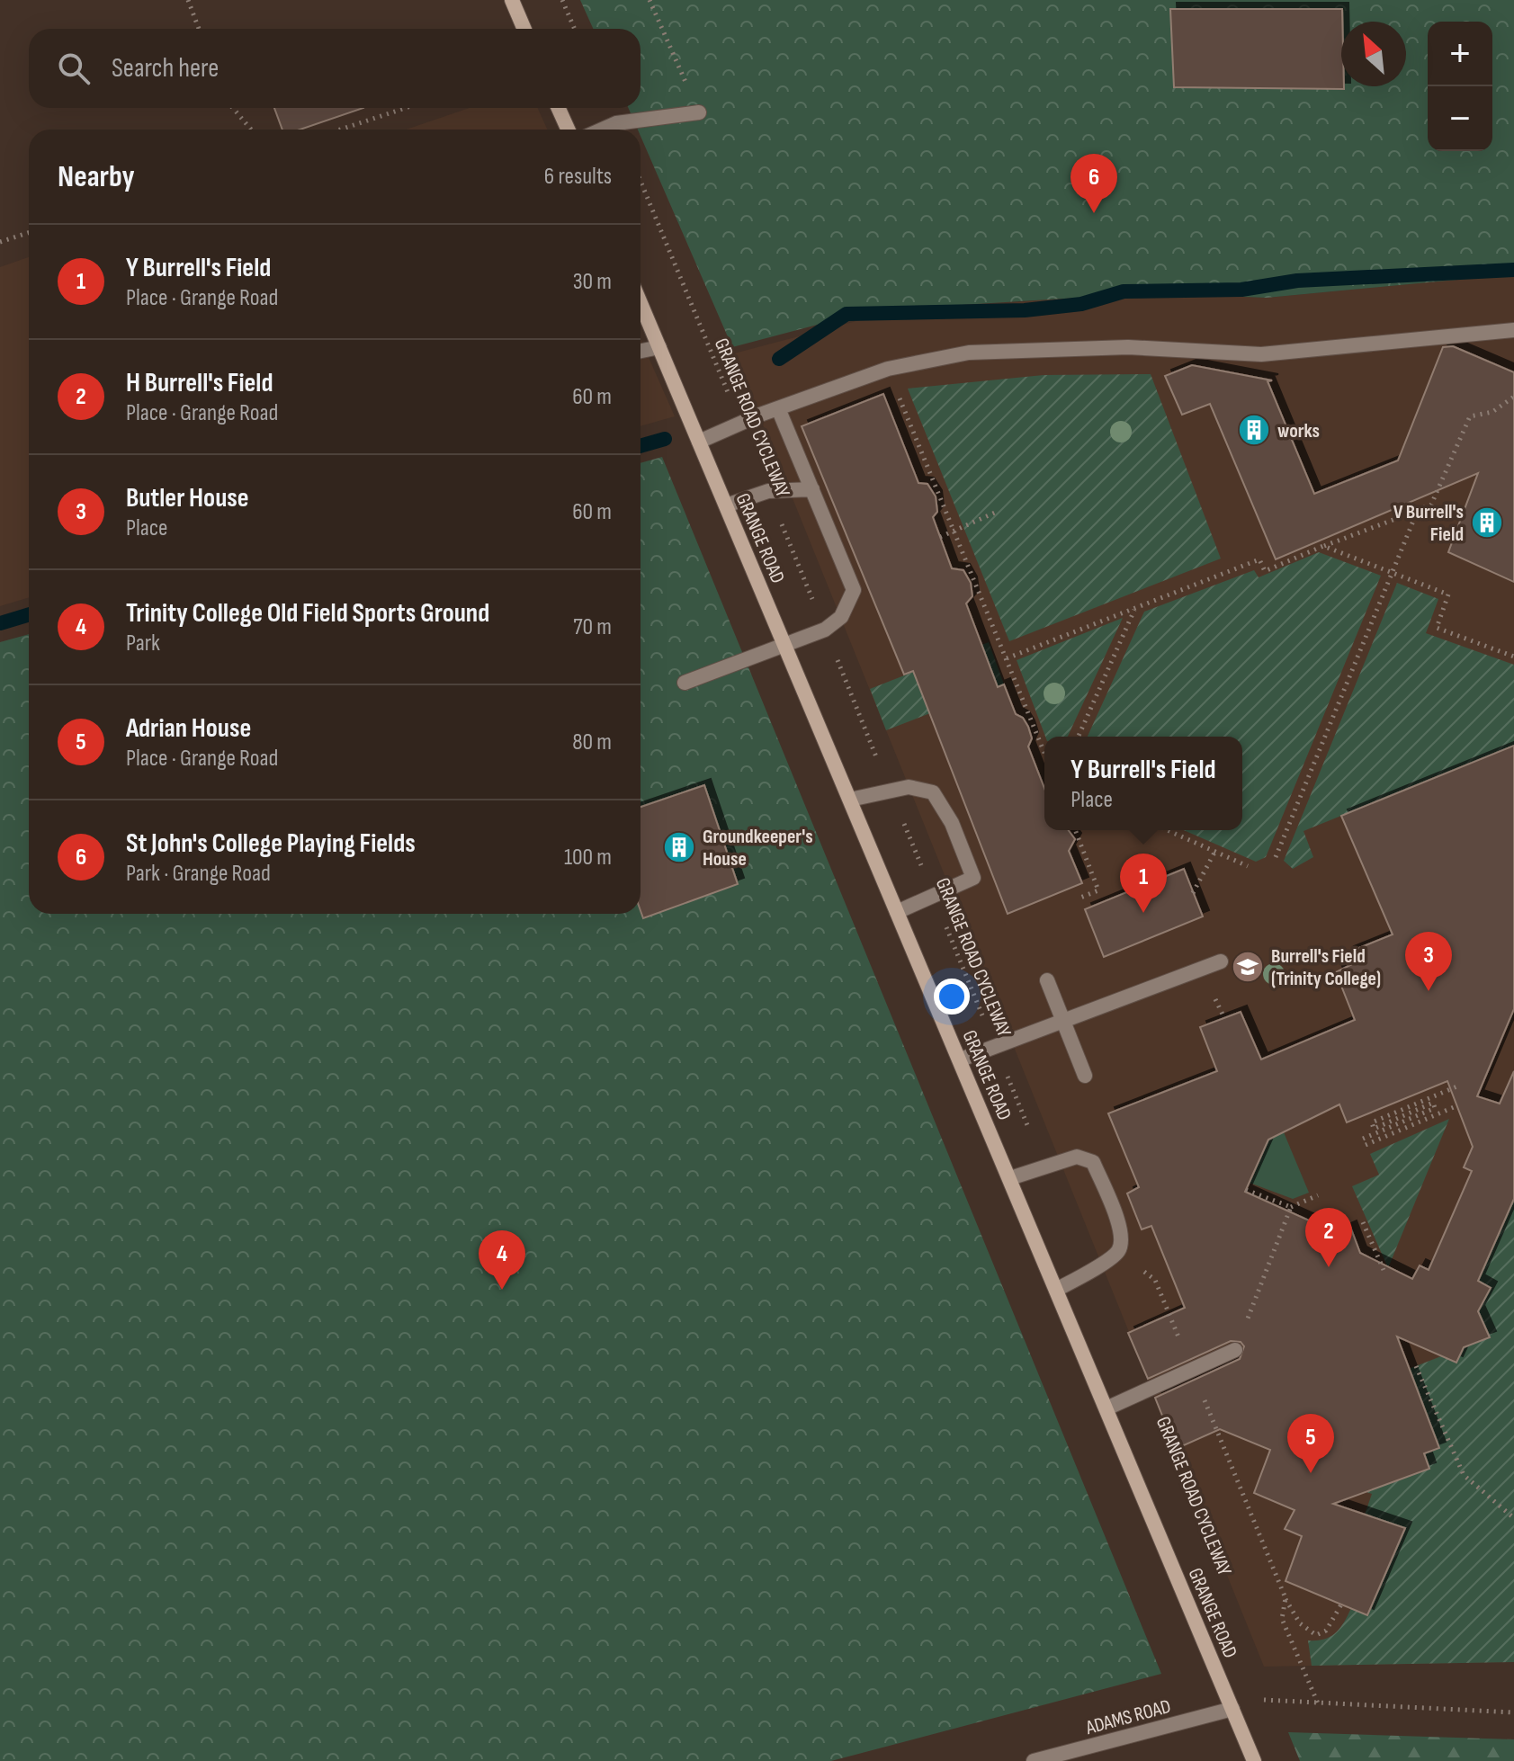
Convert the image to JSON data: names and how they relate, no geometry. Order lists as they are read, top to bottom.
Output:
{
  "streets": {
    "street": ["GRANGE ROAD", "ADAMS ROAD"],
    "path": ["GRANGE ROAD CYCLEWAY"]
  },
  "crossings": [
    ["GRANGE ROAD", "ADAMS ROAD"]
  ],
  "places": {
    "building": ["works", "V Burrell's Field", "Groundkeeper's House"],
    "school or university": ["Burrell's Field (Trinity College)"]
  },
  "north": "top left",
  "page": {
    "map_buttons": ["+", "−"],
    "search": "Search here",
    "heading": ["Nearby", "6 results"],
    "pins": [
      "6",
      "1",
      "3",
      "2",
      "4",
      "5"
    ],
    "list": [
      {
        "mark": "1",
        "name": "Y Burrell's Field",
        "note": "Place · Grange Road",
        "value": "30 m"
      },
      {
        "mark": "2",
        "name": "H Burrell's Field",
        "note": "Place · Grange Road",
        "value": "60 m"
      },
      {
        "mark": "3",
        "name": "Butler House",
        "note": "Place",
        "value": "60 m"
      },
      {
        "mark": "4",
        "name": "Trinity College Old Field Sports Ground",
        "note": "Park",
        "value": "70 m"
      },
      {
        "mark": "5",
        "name": "Adrian House",
        "note": "Place · Grange Road",
        "value": "80 m"
      },
      {
        "mark": "6",
        "name": "St John's College Playing Fields",
        "note": "Park · Grange Road",
        "value": "100 m"
      }
    ],
    "popup": ["Y Burrell's Field", "Place"]
  }
}
